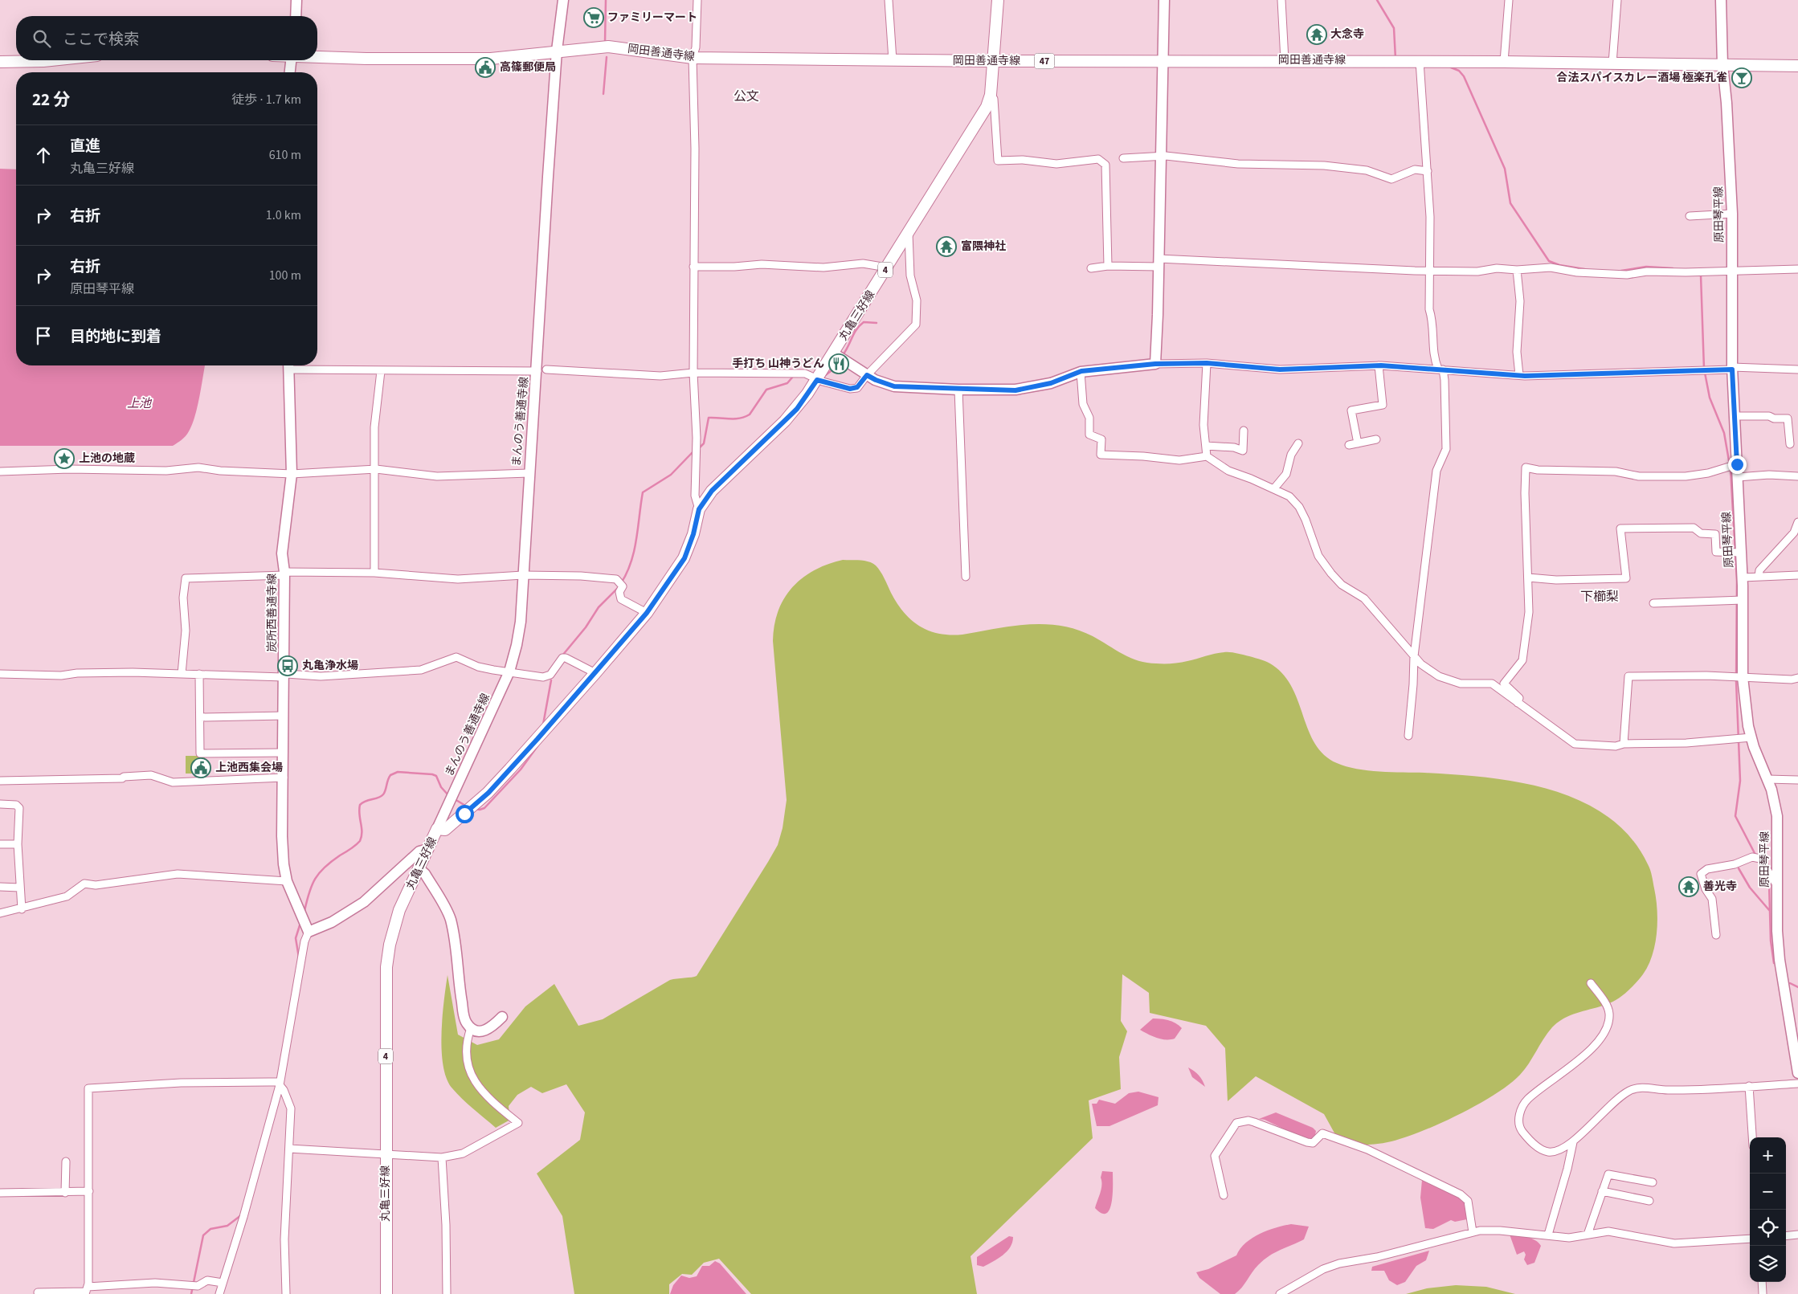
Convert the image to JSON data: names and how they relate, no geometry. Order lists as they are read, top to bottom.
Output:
{
  "streets": {
    "main road": [
      "岡田善通寺線",
      "47",
      "原田琴平線",
      "4",
      "丸亀三好線",
      "まんのう善通寺線",
      "炭所西善通寺線"
    ]
  },
  "crossings": [
    ["岡田善通寺線", "原田琴平線"],
    ["岡田善通寺線", "丸亀三好線"],
    ["岡田善通寺線", "まんのう善通寺線"],
    ["丸亀三好線", "まんのう善通寺線"]
  ],
  "districts": ["公文", "下櫛梨"],
  "water": ["上池"],
  "places": {
    "supermarket": ["ファミリーマート"],
    "temple": ["大念寺", "富隈神社", "善光寺"],
    "public building": ["高篠郵便局", "上池西集会場"],
    "bar": ["合法スパイスカレー酒場 極楽孔雀"],
    "restaurant": ["手打ち 山神うどん"],
    "place": ["上池の地蔵"],
    "bus stop": ["丸亀浄水場"]
  },
  "page": {
    "search": "ここで検索",
    "heading": ["22 分", "徒歩 · 1.7 km"],
    "list": [
      ["直進", "丸亀三好線", "610 m"],
      ["右折", "1.0 km"],
      ["右折", "原田琴平線", "100 m"],
      "目的地に到着"
    ],
    "map_buttons": ["+", "−"]
  }
}
